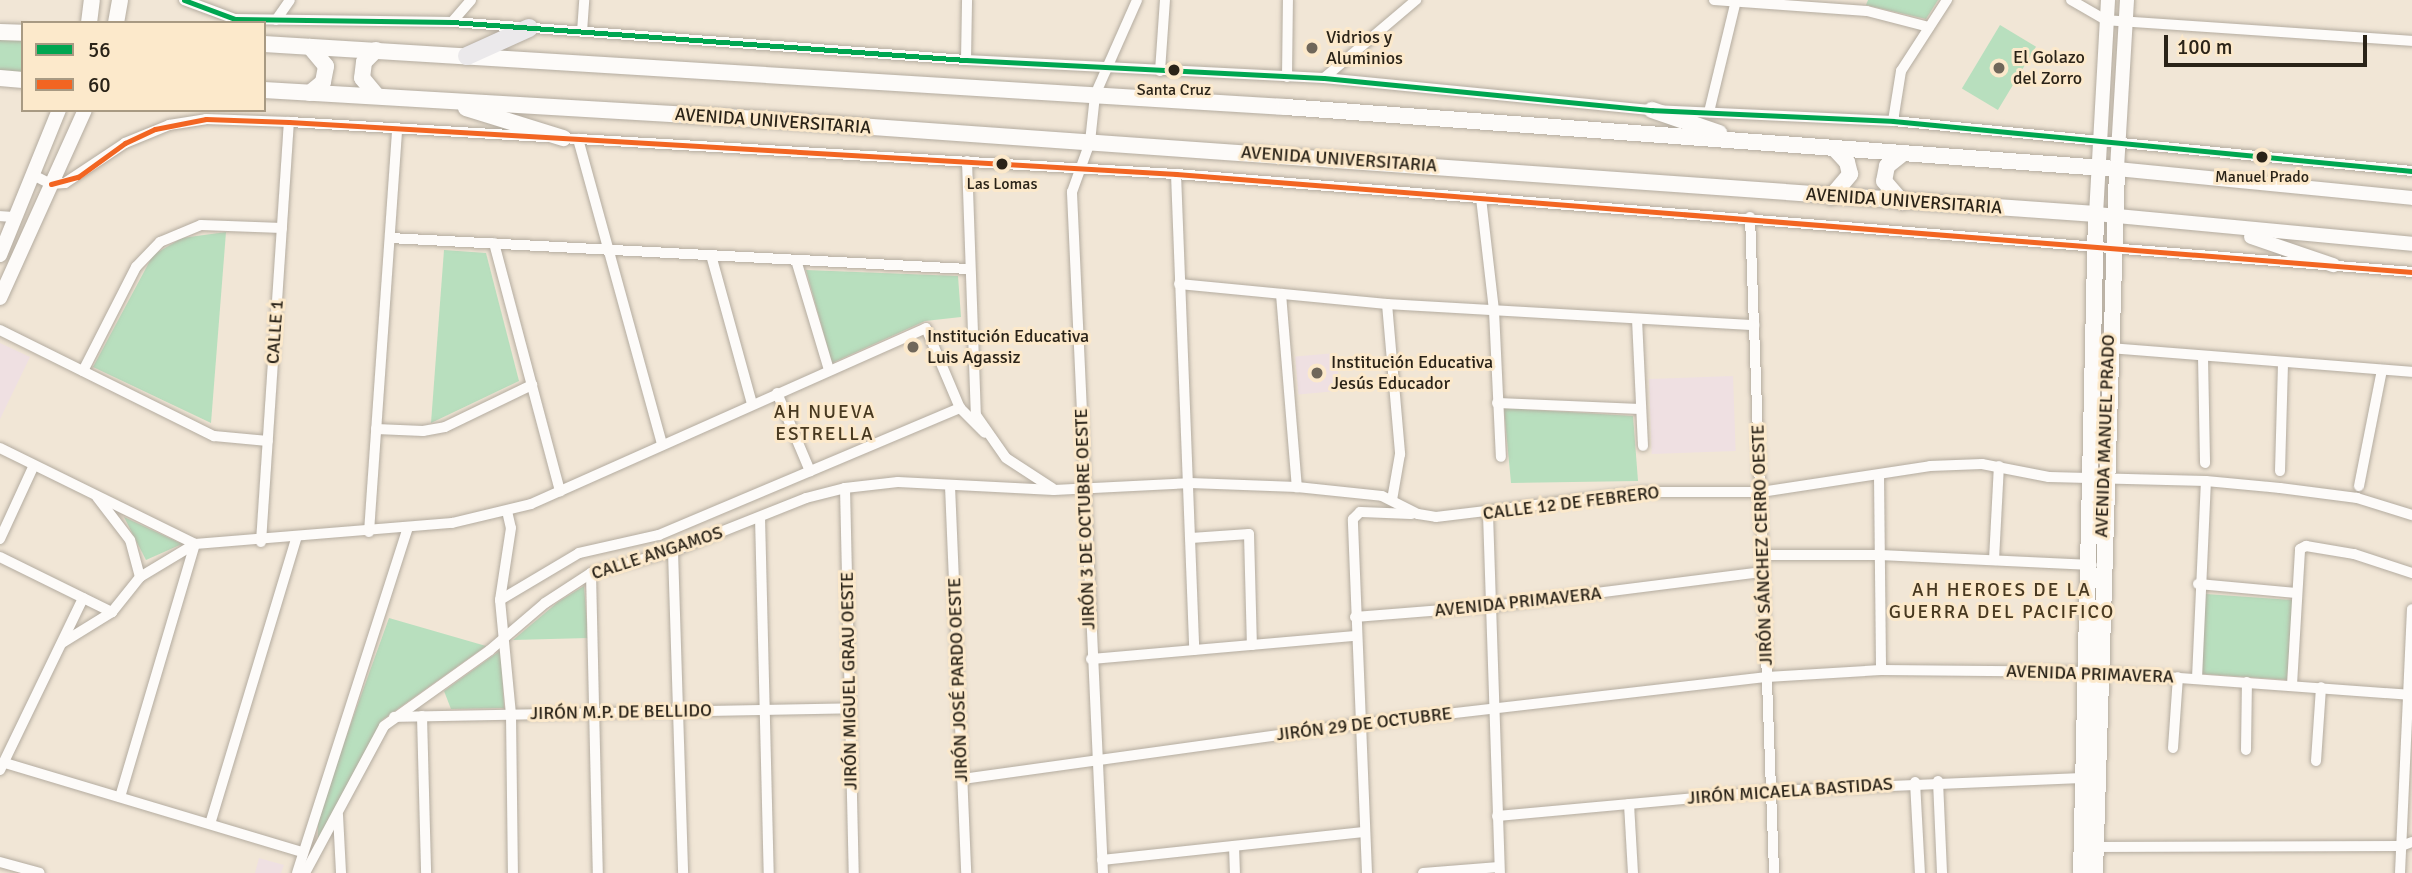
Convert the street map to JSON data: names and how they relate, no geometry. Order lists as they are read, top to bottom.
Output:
{
  "streets": {
    "main road": ["AVENIDA UNIVERSITARIA", "AVENIDA MANUEL PRADO"],
    "street": [
      "CALLE 1",
      "CALLE 12 DE FEBRERO",
      "JIRÓN 3 DE OCTUBRE OESTE",
      "JIRÓN SÁNCHEZ CERRO OESTE",
      "CALLE ANGAMOS",
      "AVENIDA PRIMAVERA",
      "JIRÓN JOSÉ PARDO OESTE",
      "JIRÓN MIGUEL GRAU OESTE",
      "JIRÓN M.P. DE BELLIDO",
      "JIRÓN 29 DE OCTUBRE",
      "JIRÓN MICAELA BASTIDAS"
    ]
  },
  "crossings": [
    ["AVENIDA UNIVERSITARIA", "CALLE 1"],
    ["AVENIDA UNIVERSITARIA", "AVENIDA MANUEL PRADO"],
    ["AVENIDA UNIVERSITARIA", "JIRÓN 3 DE OCTUBRE OESTE"],
    ["AVENIDA UNIVERSITARIA", "JIRÓN SÁNCHEZ CERRO OESTE"],
    ["AVENIDA MANUEL PRADO", "CALLE 12 DE FEBRERO"],
    ["AVENIDA MANUEL PRADO", "AVENIDA PRIMAVERA"],
    ["AVENIDA MANUEL PRADO", "JIRÓN MICAELA BASTIDAS"],
    ["CALLE 12 DE FEBRERO", "JIRÓN 3 DE OCTUBRE OESTE"],
    ["CALLE 12 DE FEBRERO", "JIRÓN SÁNCHEZ CERRO OESTE"],
    ["CALLE 12 DE FEBRERO", "CALLE ANGAMOS"],
    ["JIRÓN 3 DE OCTUBRE OESTE", "JIRÓN 29 DE OCTUBRE"],
    ["JIRÓN SÁNCHEZ CERRO OESTE", "AVENIDA PRIMAVERA"],
    ["JIRÓN SÁNCHEZ CERRO OESTE", "JIRÓN 29 DE OCTUBRE"],
    ["JIRÓN SÁNCHEZ CERRO OESTE", "JIRÓN MICAELA BASTIDAS"],
    ["CALLE ANGAMOS", "JIRÓN JOSÉ PARDO OESTE"],
    ["CALLE ANGAMOS", "JIRÓN MIGUEL GRAU OESTE"],
    ["CALLE ANGAMOS", "JIRÓN M.P. DE BELLIDO"],
    ["AVENIDA PRIMAVERA", "JIRÓN 29 DE OCTUBRE"],
    ["JIRÓN JOSÉ PARDO OESTE", "JIRÓN 29 DE OCTUBRE"],
    ["JIRÓN MIGUEL GRAU OESTE", "JIRÓN M.P. DE BELLIDO"]
  ],
  "districts": ["AH NUEVA ESTRELLA", "AH HEROES DE LA GUERRA DEL PACIFICO"],
  "places": [
    "Vidrios y Aluminios",
    "El Golazo del Zorro",
    "Santa Cruz",
    "Manuel Prado",
    "Las Lomas",
    "Institución Educativa Luis Agassiz",
    "Institución Educativa Jesús Educador"
  ],
  "lines": ["transit line 56", "transit line 60"],
  "legend": ["56", "60"],
  "scale_bar": "100 m"
}
